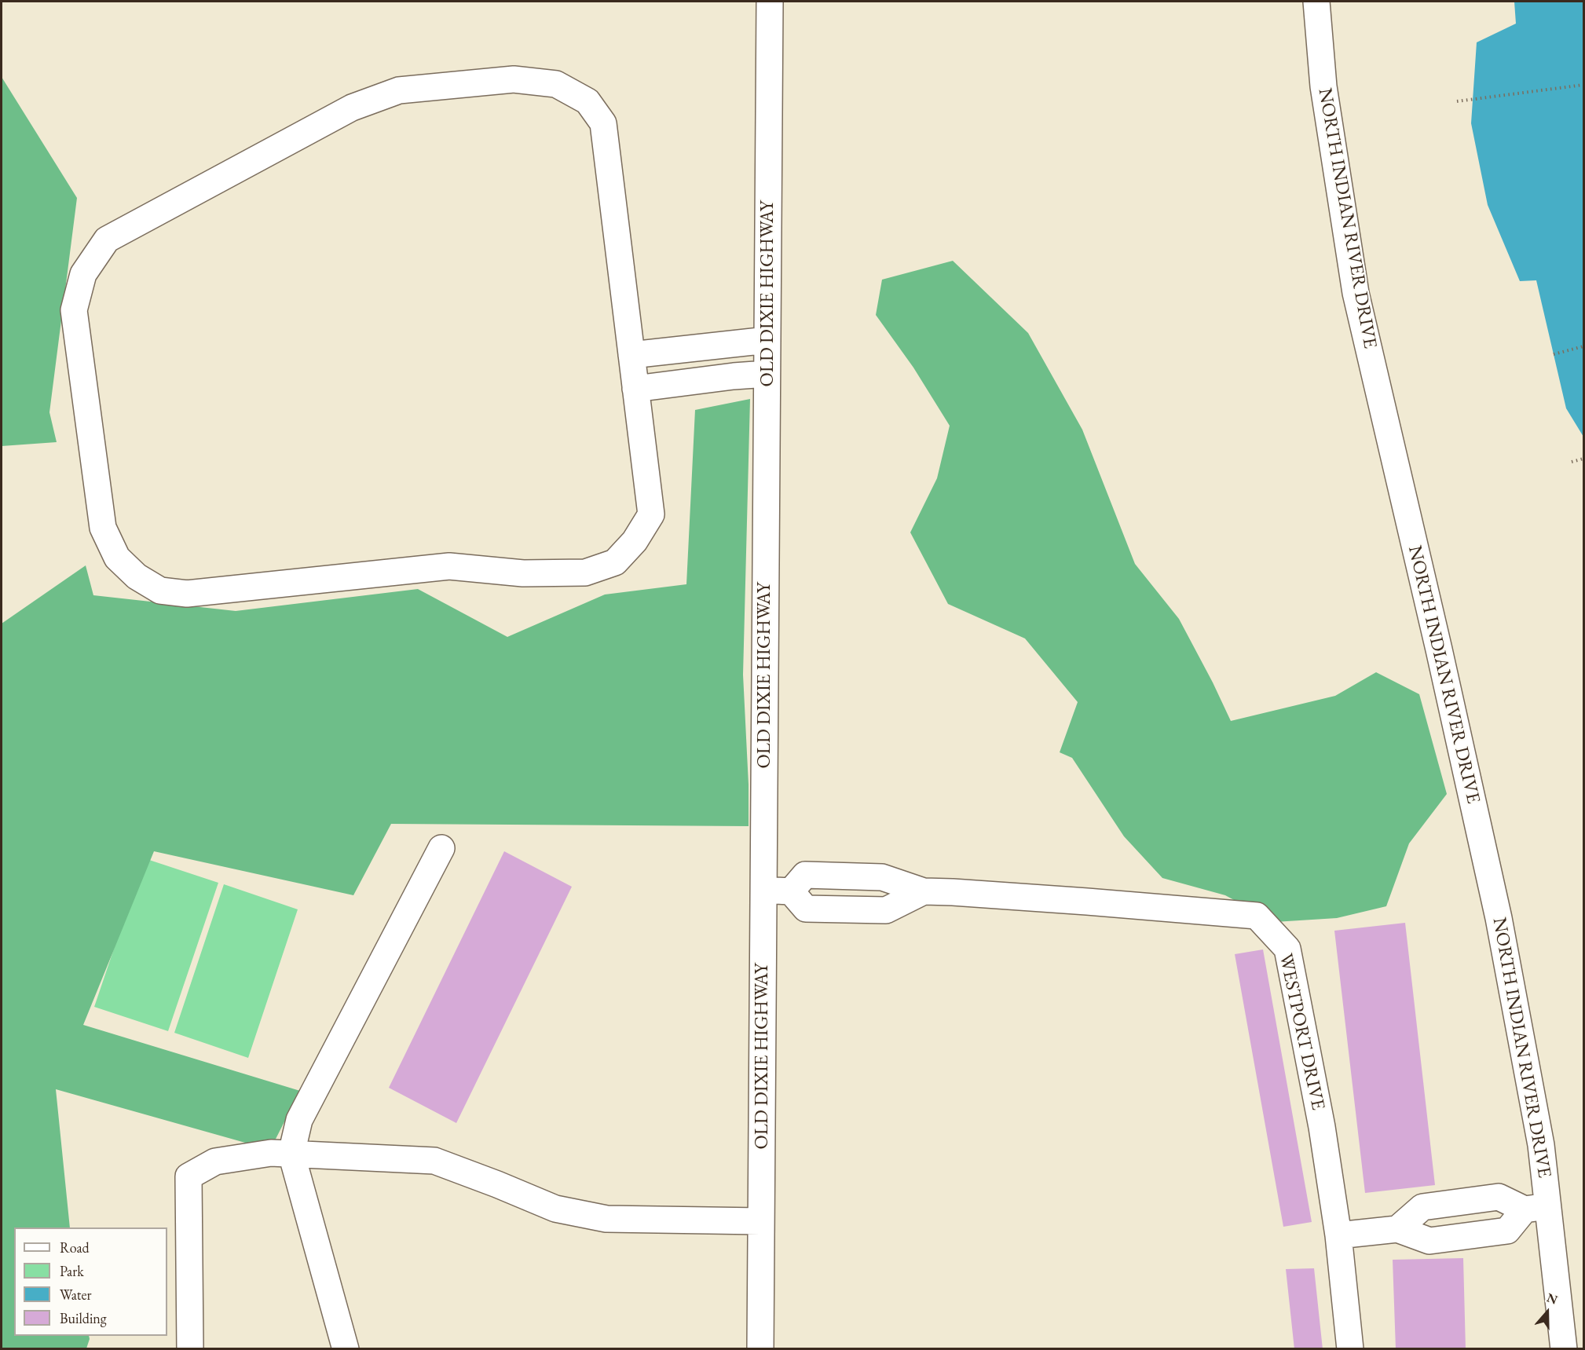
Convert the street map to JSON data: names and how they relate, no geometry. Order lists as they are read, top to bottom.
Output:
{
  "streets": {
    "street": ["NORTH INDIAN RIVER DRIVE", "OLD DIXIE HIGHWAY", "WESTPORT DRIVE"]
  },
  "legend": [
    "Road",
    "Park",
    "Water",
    "Building"
  ],
  "north": "top"
}
